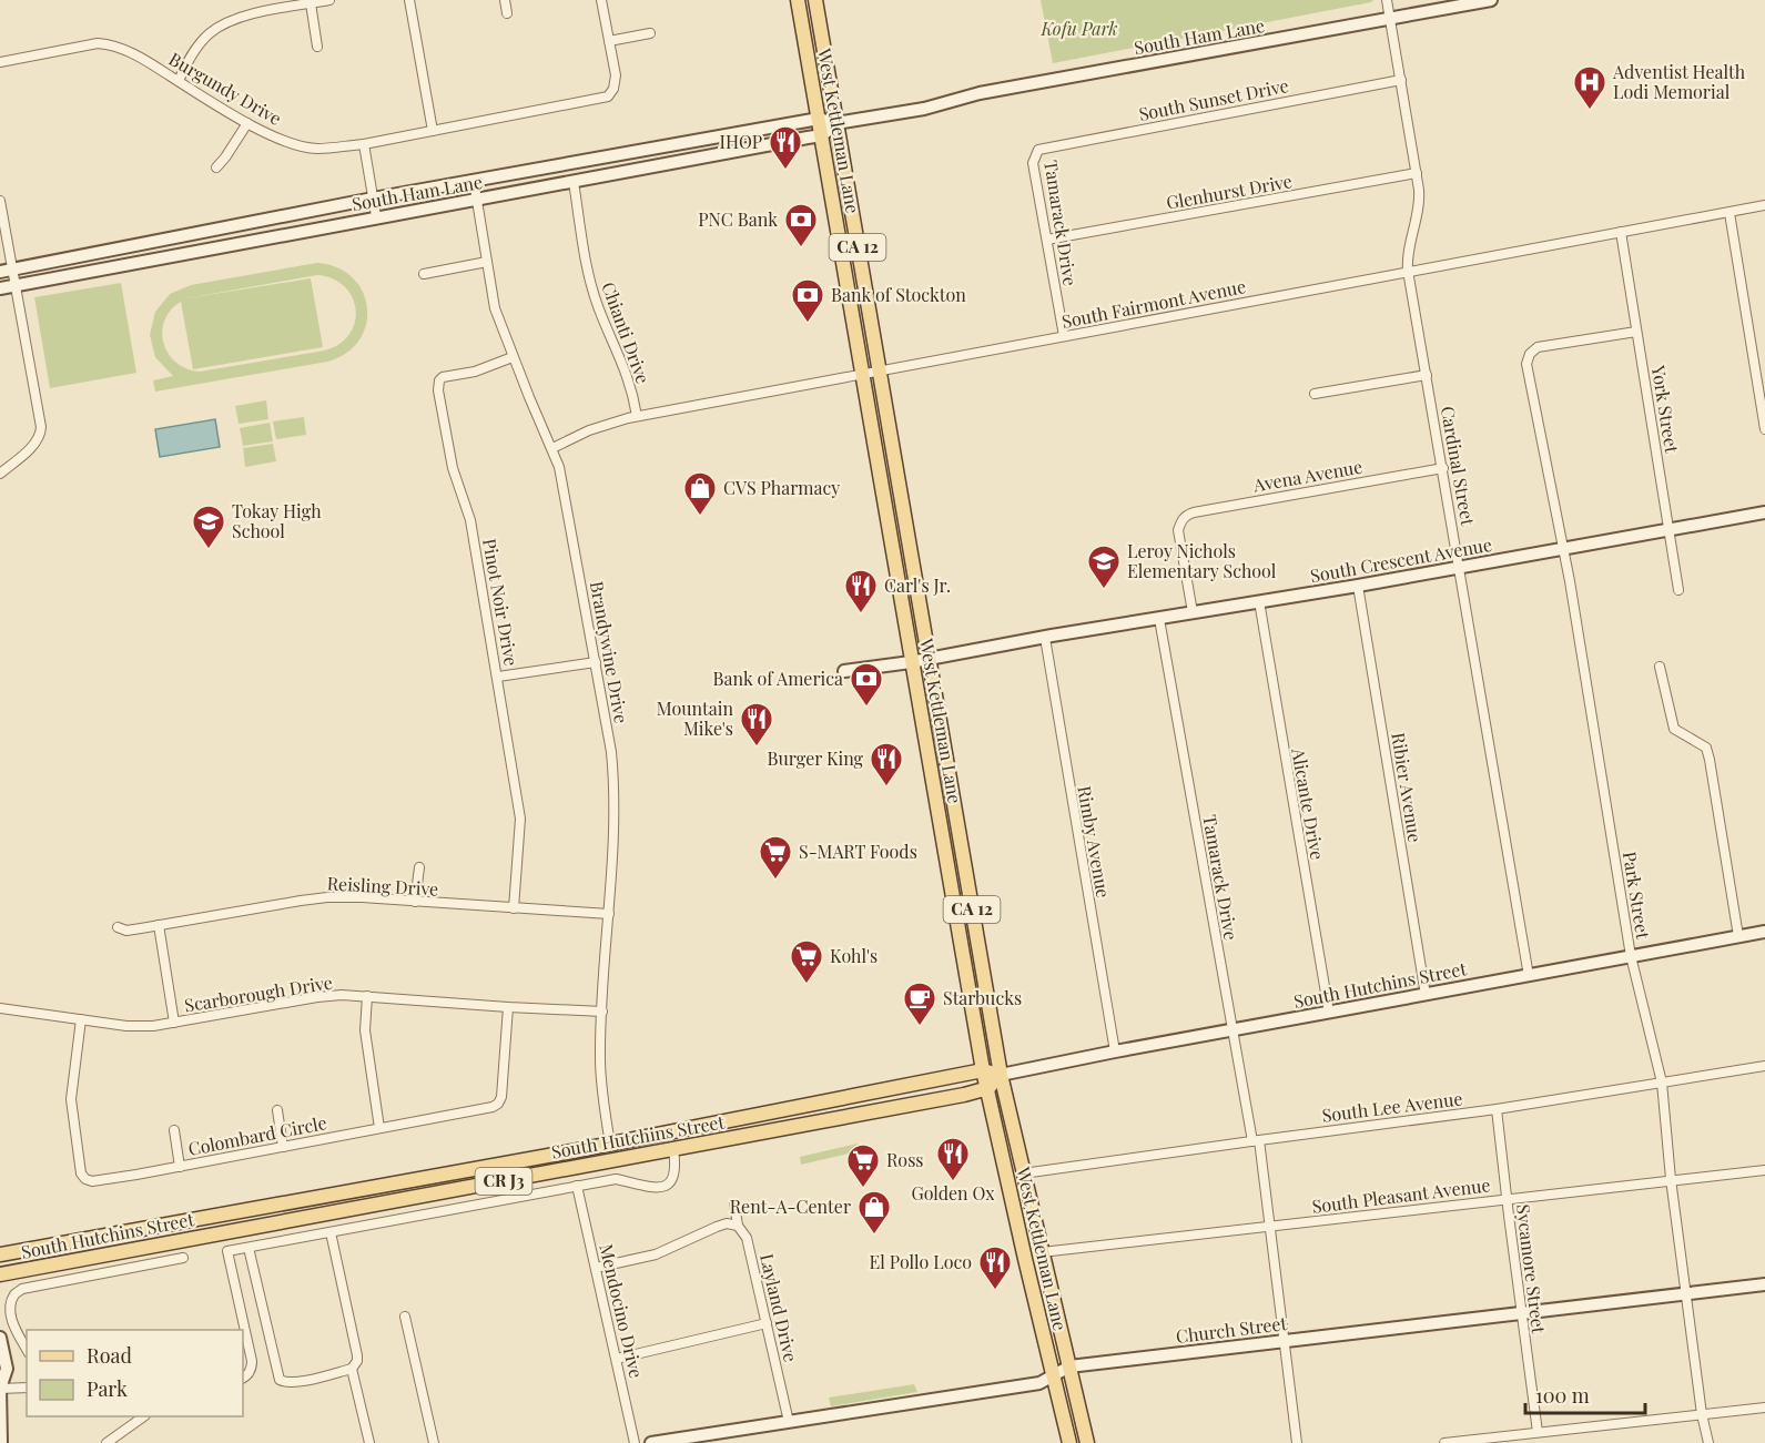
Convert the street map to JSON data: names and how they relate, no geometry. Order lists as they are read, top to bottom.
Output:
{
  "streets": {
    "main road": [
      "South Ham Lane",
      "West Kettleman Lane",
      "CA 12",
      "South Crescent Avenue",
      "South Hutchins Street",
      "CR J3",
      "Church Street"
    ],
    "street": [
      "Burgundy Drive",
      "South Sunset Drive",
      "Glenhurst Drive",
      "Tamarack Drive",
      "South Fairmont Avenue",
      "Chianti Drive",
      "York Street",
      "Cardinal Street",
      "Avena Avenue",
      "Pinot Noir Drive",
      "Brandywine Drive",
      "Ribier Avenue",
      "Alicante Drive",
      "Rimby Avenue",
      "Reisling Drive",
      "Park Street",
      "Scarborough Drive",
      "South Lee Avenue",
      "Colombard Circle",
      "South Pleasant Avenue",
      "Sycamore Street",
      "Layland Drive",
      "Mendocino Drive"
    ]
  },
  "crossings": [
    ["South Ham Lane", "West Kettleman Lane"],
    ["South Ham Lane", "Chianti Drive"],
    ["South Ham Lane", "Cardinal Street"],
    ["South Ham Lane", "Brandywine Drive"],
    ["South Sunset Drive", "Tamarack Drive"],
    ["South Sunset Drive", "Cardinal Street"],
    ["West Kettleman Lane", "South Fairmont Avenue"],
    ["West Kettleman Lane", "South Crescent Avenue"],
    ["West Kettleman Lane", "South Hutchins Street"],
    ["West Kettleman Lane", "South Lee Avenue"],
    ["West Kettleman Lane", "South Pleasant Avenue"],
    ["West Kettleman Lane", "Church Street"],
    ["Glenhurst Drive", "Tamarack Drive"],
    ["Glenhurst Drive", "Cardinal Street"],
    ["Tamarack Drive", "South Fairmont Avenue"],
    ["Tamarack Drive", "South Crescent Avenue"],
    ["Tamarack Drive", "South Hutchins Street"],
    ["Tamarack Drive", "South Lee Avenue"],
    ["Tamarack Drive", "South Pleasant Avenue"],
    ["Tamarack Drive", "Church Street"],
    ["South Fairmont Avenue", "Chianti Drive"],
    ["South Fairmont Avenue", "York Street"],
    ["South Fairmont Avenue", "Cardinal Street"],
    ["South Fairmont Avenue", "Brandywine Drive"],
    ["York Street", "South Crescent Avenue"],
    ["York Street", "Park Street"],
    ["Cardinal Street", "Avena Avenue"],
    ["Cardinal Street", "South Crescent Avenue"],
    ["Cardinal Street", "South Hutchins Street"],
    ["Avena Avenue", "South Crescent Avenue"],
    ["South Crescent Avenue", "Ribier Avenue"],
    ["South Crescent Avenue", "Alicante Drive"],
    ["South Crescent Avenue", "Rimby Avenue"],
    ["South Crescent Avenue", "Park Street"],
    ["Pinot Noir Drive", "Brandywine Drive"],
    ["Pinot Noir Drive", "Reisling Drive"],
    ["Brandywine Drive", "Reisling Drive"],
    ["Brandywine Drive", "South Hutchins Street"],
    ["Brandywine Drive", "Scarborough Drive"],
    ["Ribier Avenue", "South Hutchins Street"],
    ["Alicante Drive", "South Hutchins Street"],
    ["Rimby Avenue", "South Hutchins Street"],
    ["Park Street", "South Hutchins Street"],
    ["Park Street", "South Lee Avenue"],
    ["Park Street", "South Pleasant Avenue"],
    ["Park Street", "Church Street"],
    ["Scarborough Drive", "Colombard Circle"],
    ["South Lee Avenue", "Sycamore Street"],
    ["South Pleasant Avenue", "Sycamore Street"],
    ["Sycamore Street", "Church Street"],
    ["Layland Drive", "Church Street"]
  ],
  "parks": ["Kofu Park"],
  "places": {
    "hospital": ["Adventist Health Lodi Memorial"],
    "restaurant": [
      "IHOP",
      "Carl's Jr.",
      "Mountain Mike's",
      "Burger King",
      "Golden Ox",
      "El Pollo Loco"
    ],
    "bank": ["PNC Bank", "Bank of Stockton", "Bank of America"],
    "shop": ["CVS Pharmacy", "Rent-A-Center"],
    "school or university": ["Tokay High School", "Leroy Nichols Elementary School"],
    "supermarket": ["S-MART Foods", "Kohl's", "Ross"],
    "cafe": ["Starbucks"]
  },
  "legend": ["Road", "Park"],
  "scale_bar": "100 m"
}
